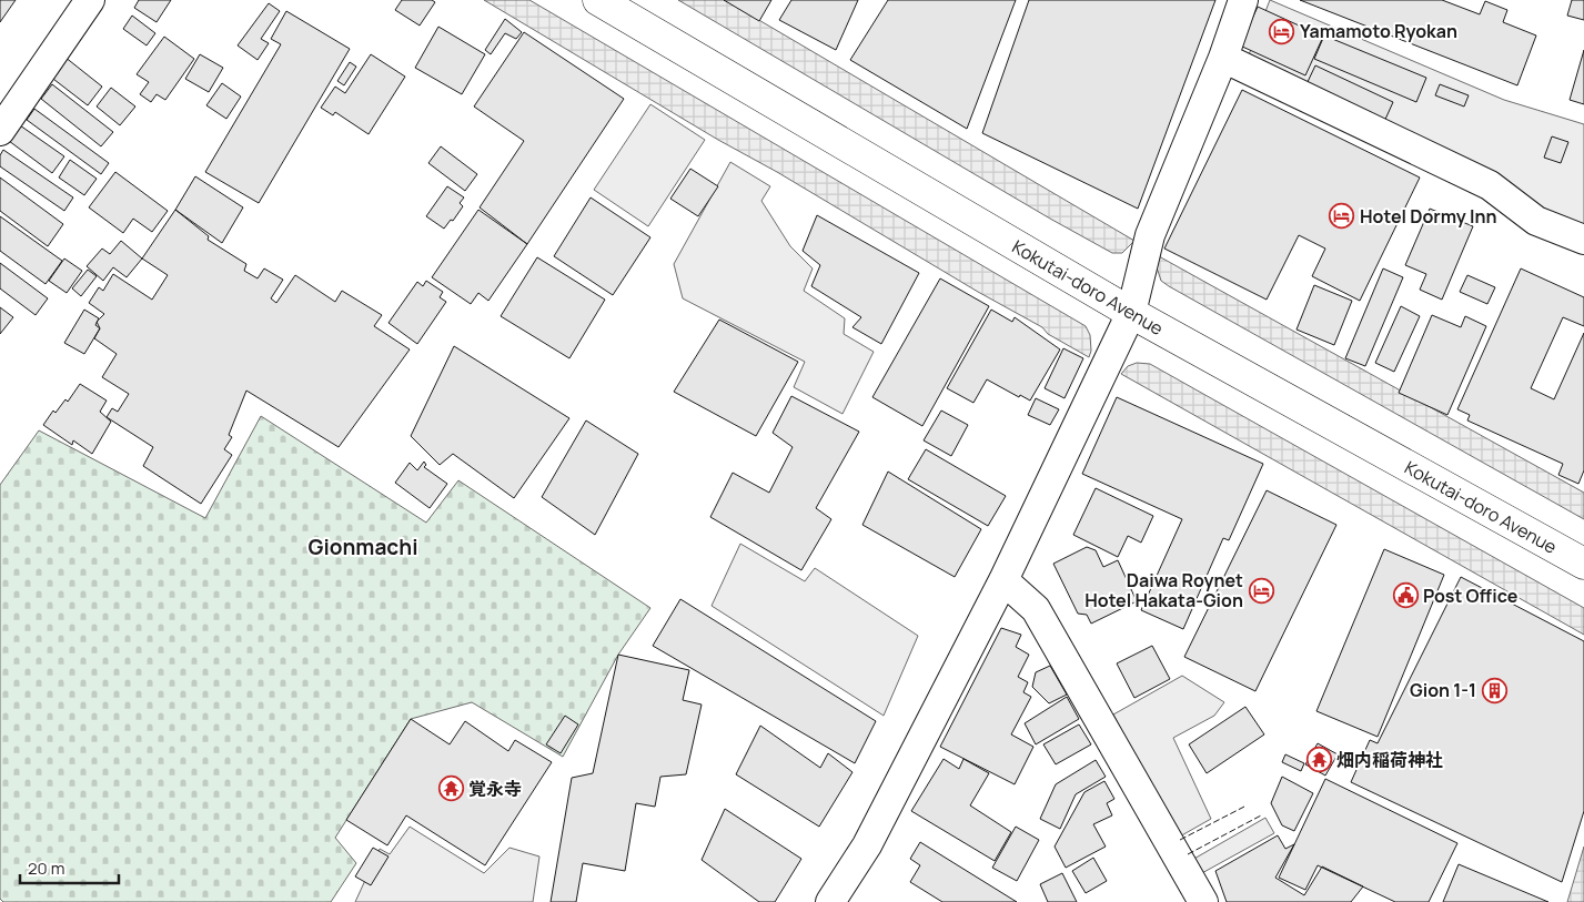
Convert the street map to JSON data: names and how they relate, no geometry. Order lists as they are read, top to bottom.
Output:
{
  "streets": {
    "highway": ["Kokutai-doro Avenue"]
  },
  "districts": ["Gionmachi"],
  "places": {
    "hotel": ["Yamamoto Ryokan", "Hotel Dormy Inn", "Daiwa Roynet Hotel Hakata-Gion"],
    "public building": ["Post Office"],
    "building": ["Gion 1-1"],
    "temple": ["畑内稲荷神社", "覚永寺"]
  },
  "scale_bar": "20 m"
}
